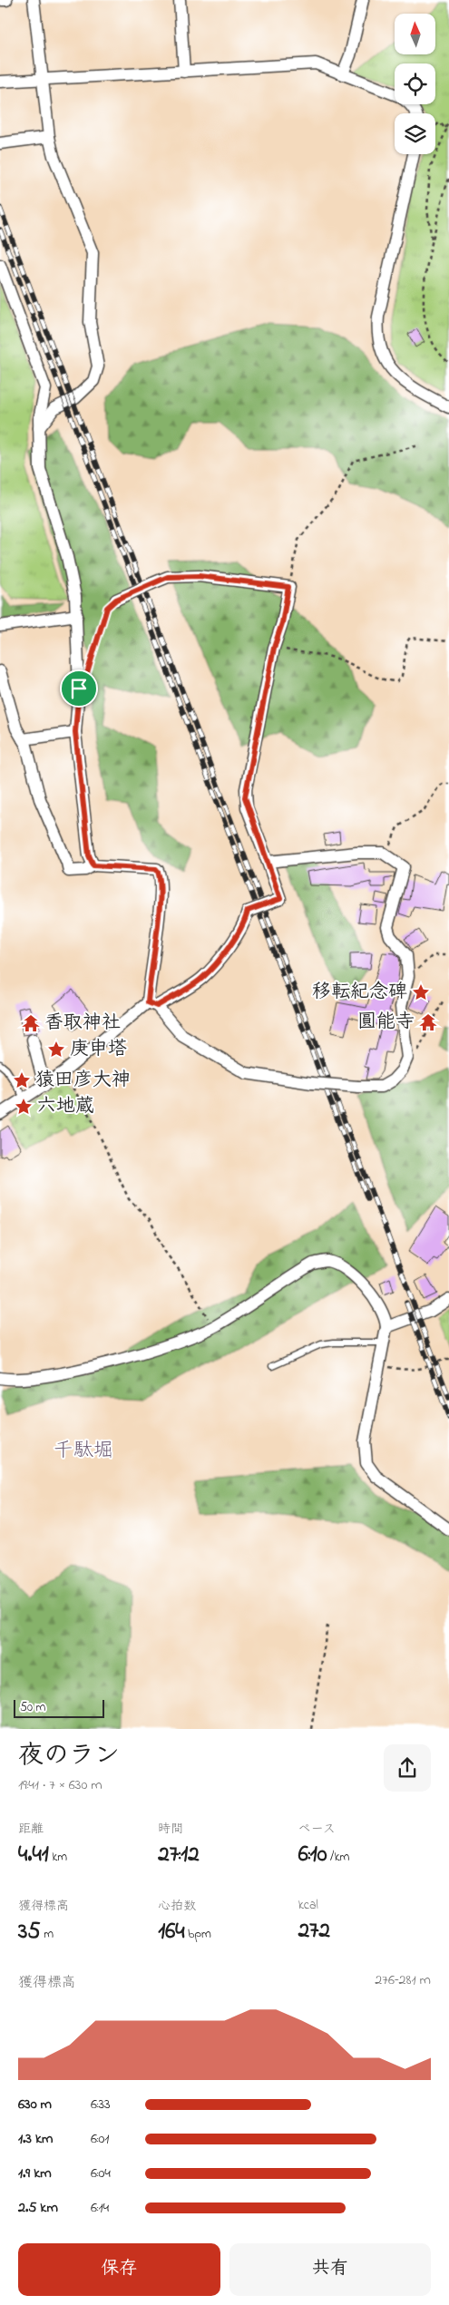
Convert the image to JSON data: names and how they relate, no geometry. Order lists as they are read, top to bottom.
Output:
{
  "districts": ["千駄堀"],
  "places": {
    "place": [
      "移転紀念碑",
      "庚申塔",
      "猿田彦大神",
      "六地蔵"
    ],
    "temple": ["圓能寺", "香取神社"]
  },
  "scale_bar": "50 m",
  "north": "top",
  "page": {
    "scale": "50 m",
    "heading": ["夜のラン", "19:41 · 7 × 630 m"],
    "stats": [
      ["距離", "4.41 km"],
      ["時間", "27:12"],
      ["ペース", "6:10 /km"],
      ["獲得標高", "35 m"],
      ["心拍数", "164 bpm"],
      ["kcal", "272"]
    ],
    "chart": ["獲得標高", "276–281 m"],
    "list": [
      {
        "name": "630 m",
        "note": "6:33"
      },
      {
        "name": "1.3 km",
        "note": "6:01"
      },
      {
        "name": "1.9 km",
        "note": "6:04"
      },
      {
        "name": "2.5 km",
        "note": "6:14"
      }
    ],
    "buttons": ["保存", "共有"]
  }
}
